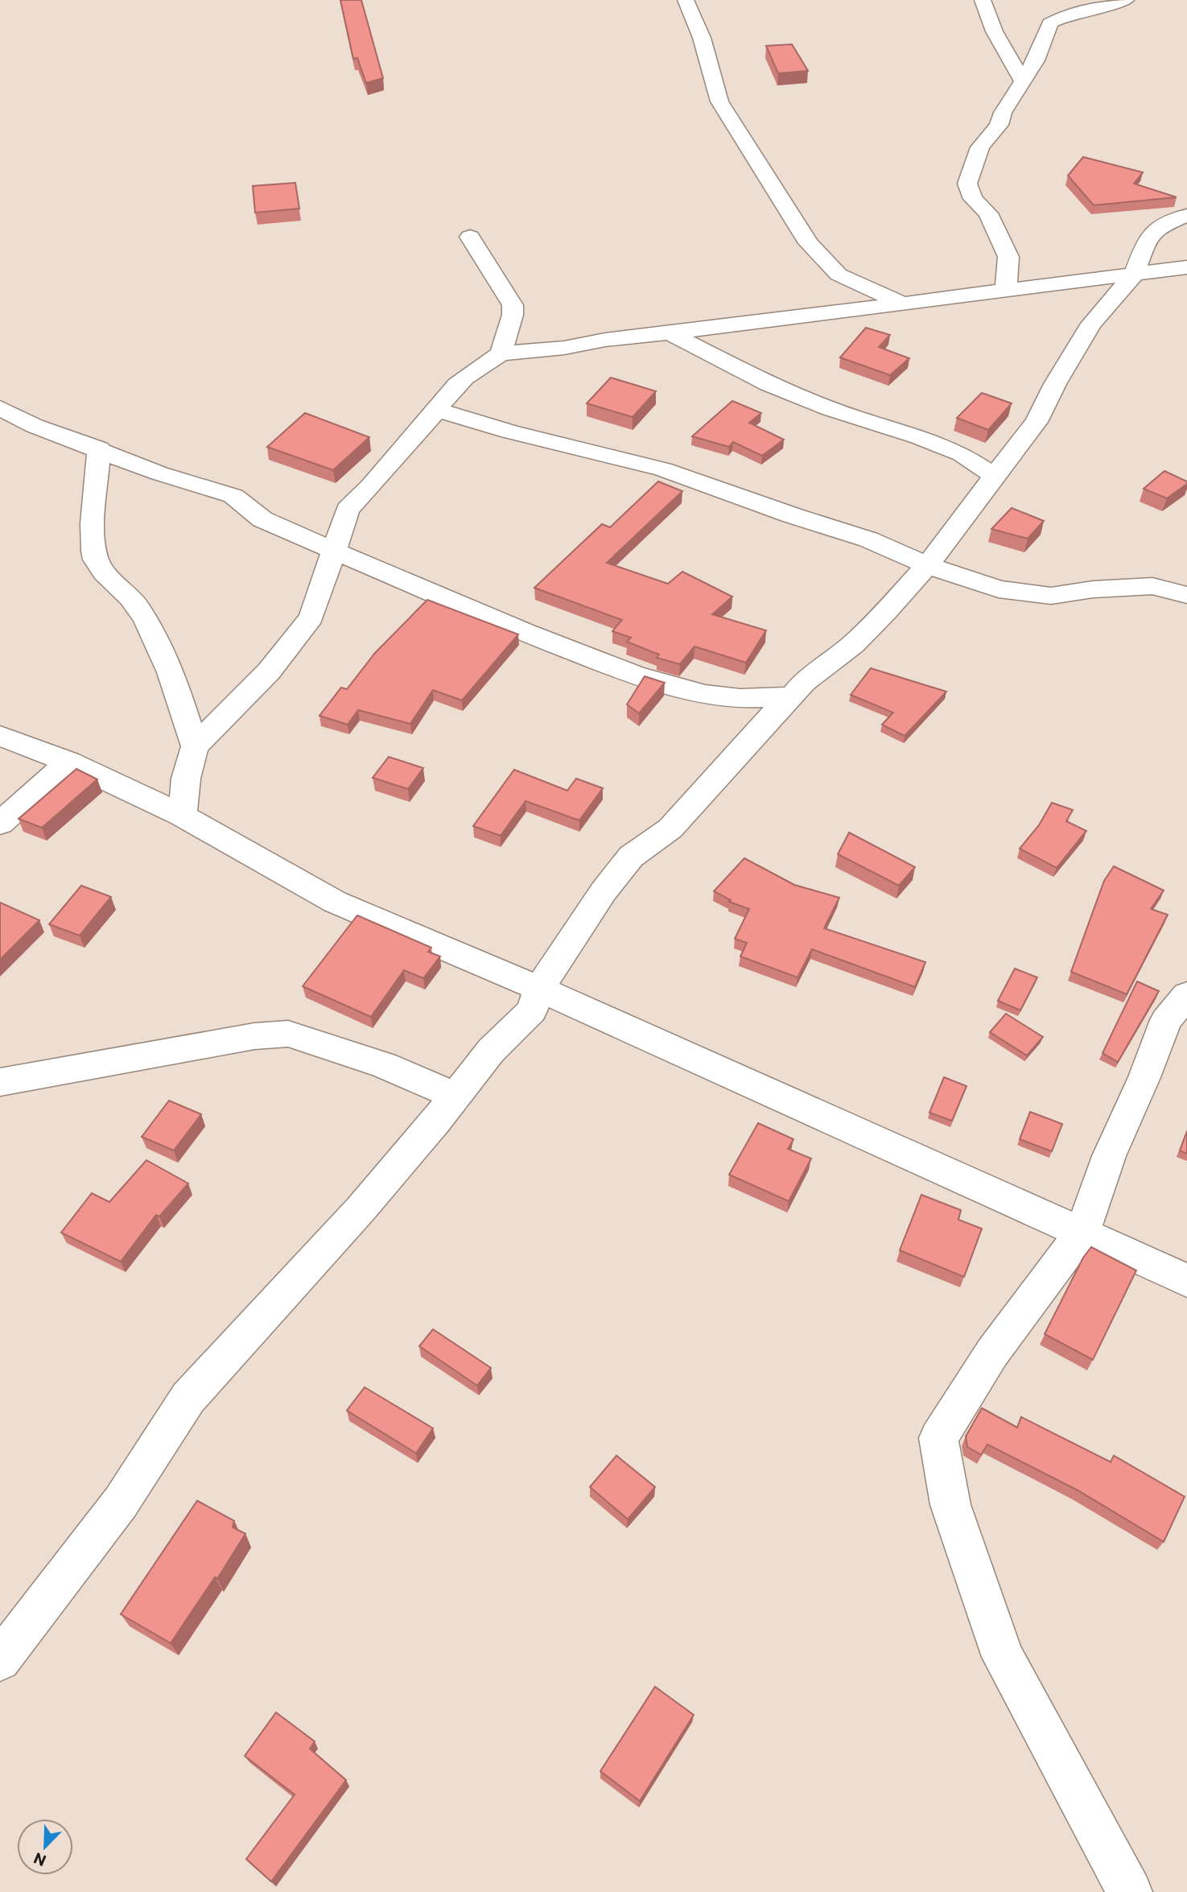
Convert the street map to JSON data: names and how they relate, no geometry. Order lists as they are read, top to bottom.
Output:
{
  "north": "bottom left"
}
